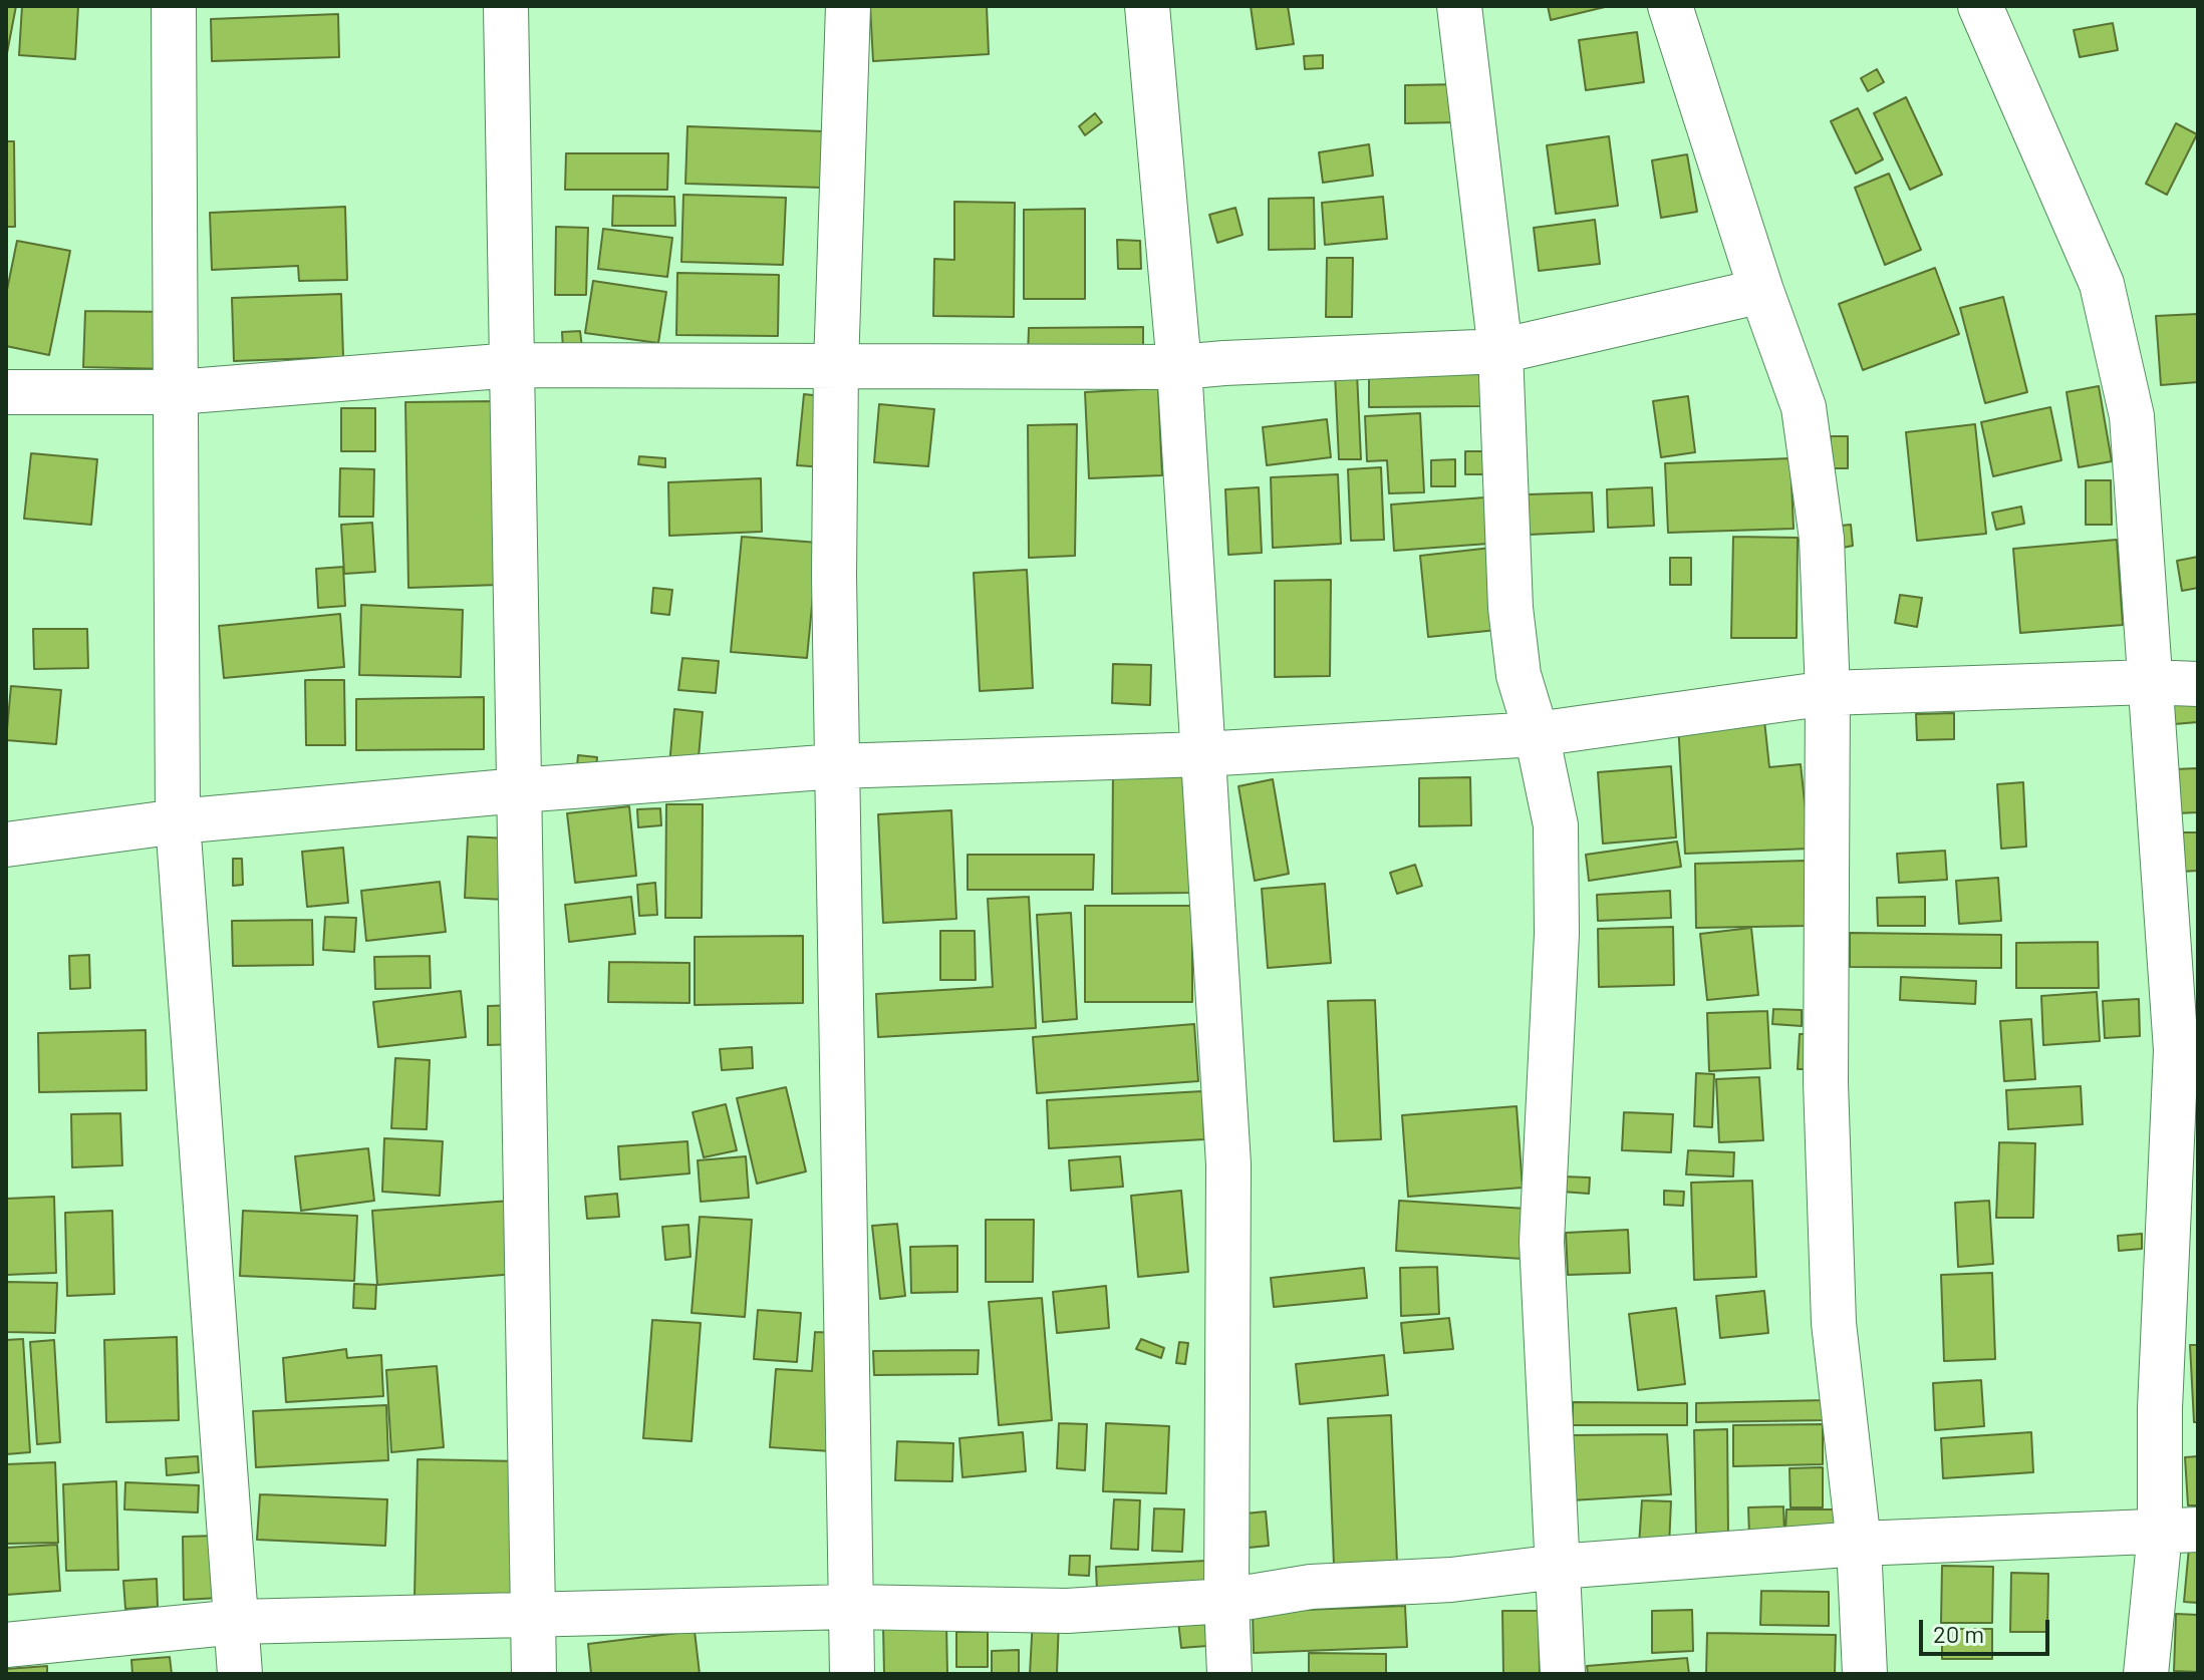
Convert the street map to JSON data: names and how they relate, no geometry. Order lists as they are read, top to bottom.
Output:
{
  "scale_bar": "20 m"
}
